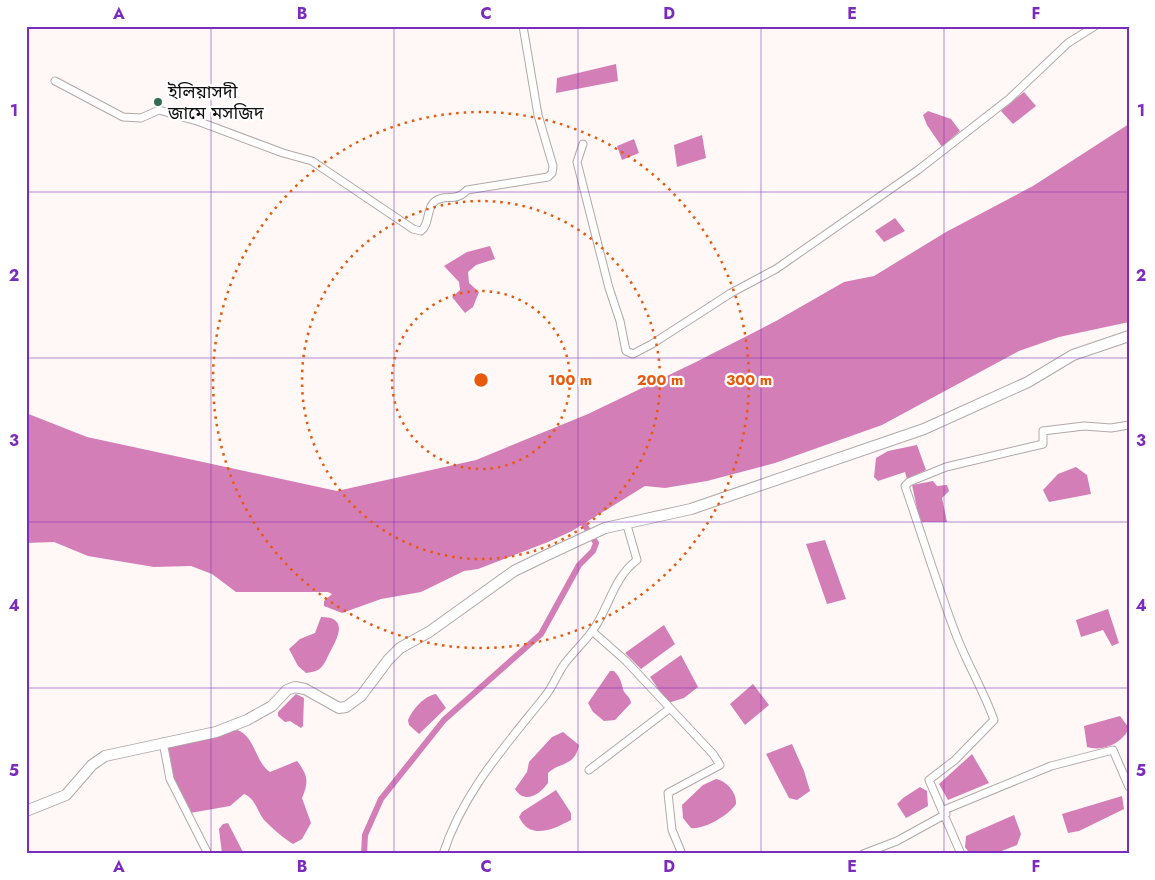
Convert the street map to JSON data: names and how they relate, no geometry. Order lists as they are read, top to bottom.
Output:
{
  "places": ["ইলিয়াসদী জামে মসজিদ"],
  "grid": {
    "columns": [
      "A",
      "B",
      "C",
      "D",
      "E",
      "F"
    ],
    "rows": [
      "1",
      "2",
      "3",
      "4",
      "5"
    ]
  },
  "rings": ["100 m", "200 m", "300 m"]
}
